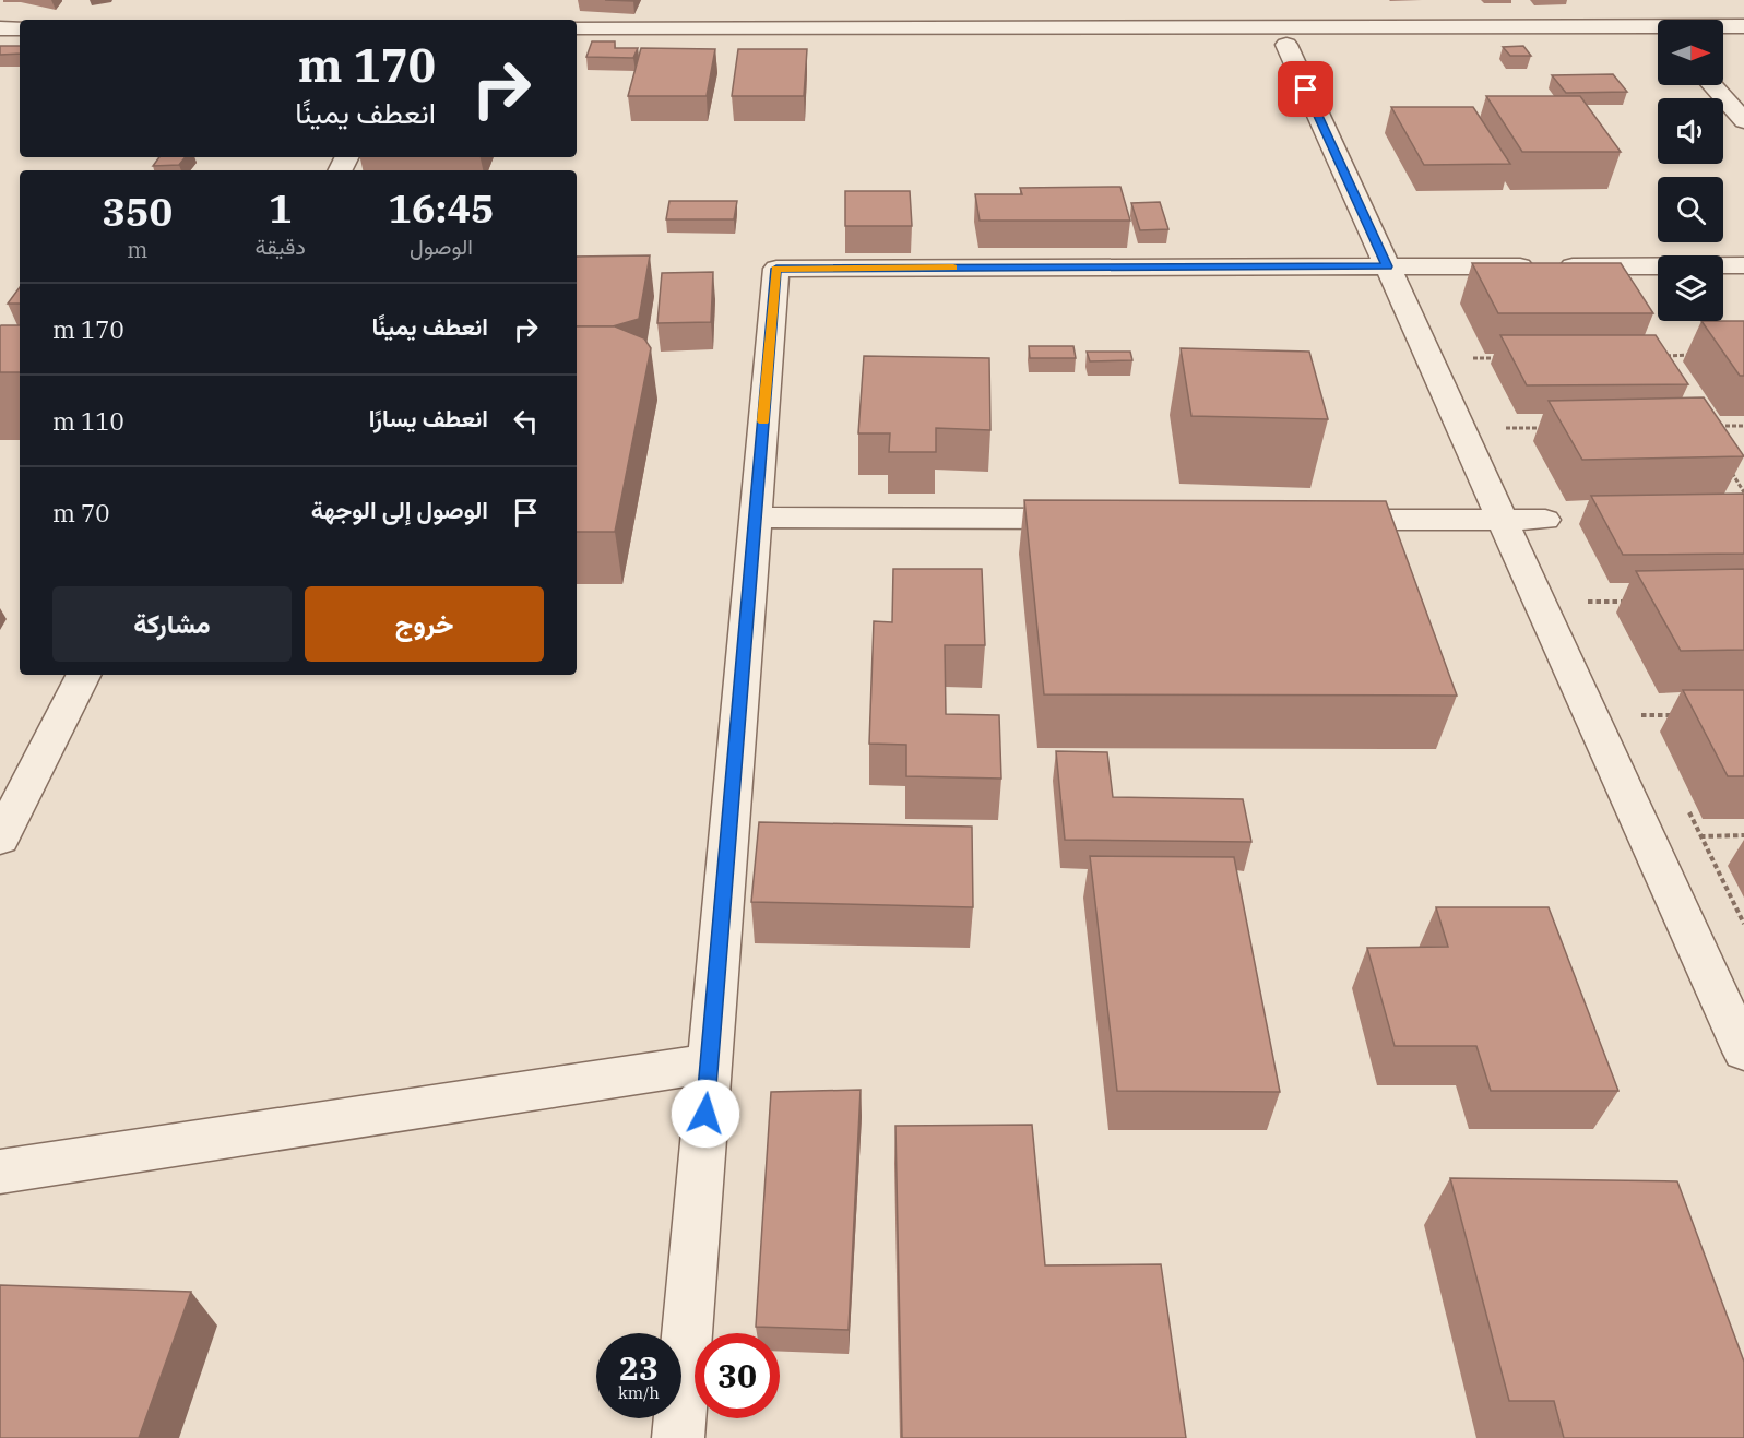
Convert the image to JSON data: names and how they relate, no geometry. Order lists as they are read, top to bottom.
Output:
{
  "north": "right",
  "page": {
    "turn": ["170 m", "انعطف يمينًا"],
    "eta": [
      "16:45",
      "الوصول",
      "1",
      "دقيقة",
      "350",
      "m"
    ],
    "list": [
      {
        "name": "انعطف يمينًا",
        "value": "170 m"
      },
      {
        "name": "انعطف يسارًا",
        "value": "110 m"
      },
      {
        "name": "الوصول إلى الوجهة",
        "value": "70 m"
      }
    ],
    "buttons": ["خروج", "مشاركة"],
    "speed": "23 km/h",
    "limit": "30"
  }
}
